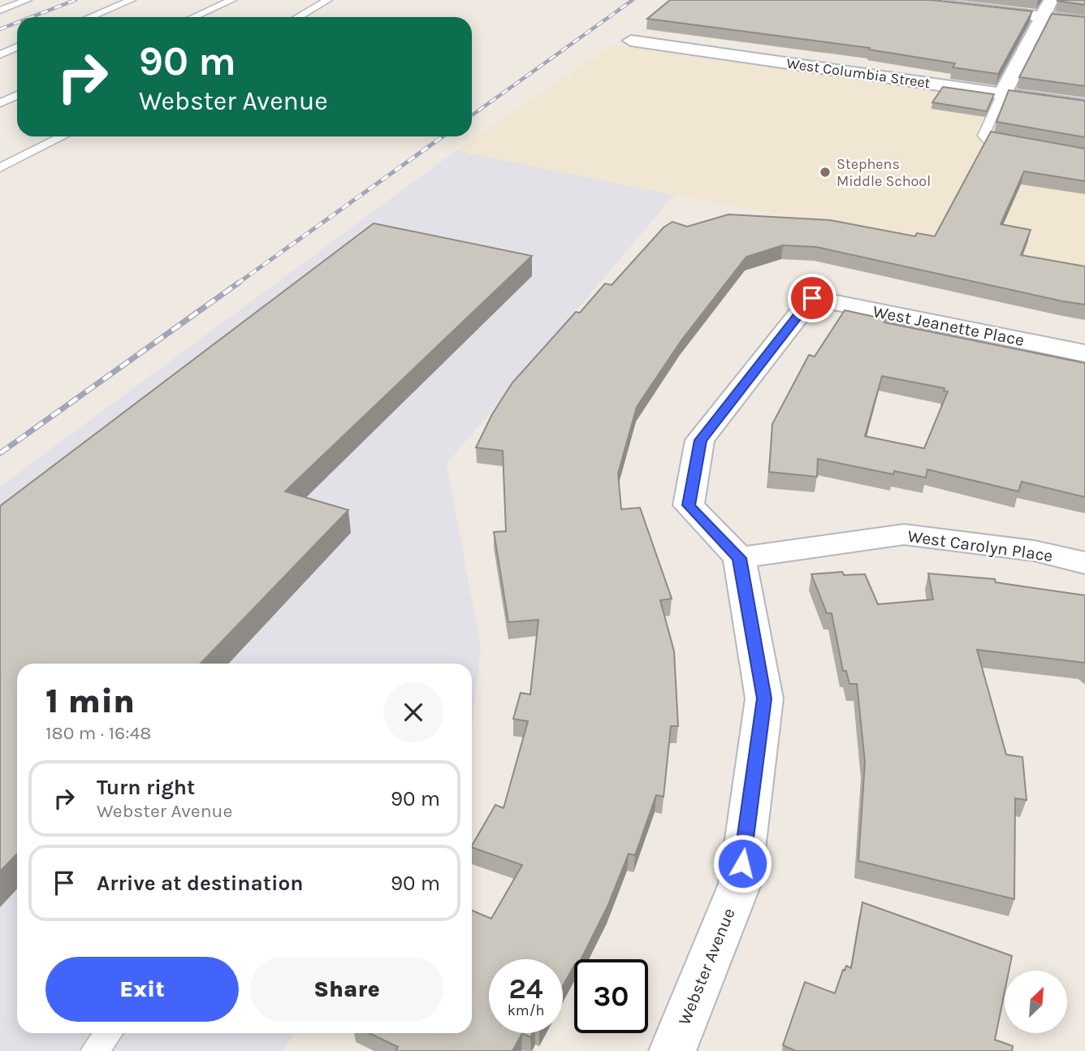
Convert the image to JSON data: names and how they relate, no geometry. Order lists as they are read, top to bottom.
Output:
{
  "streets": {
    "street": [
      "West Columbia Street",
      "West Jeanette Place",
      "West Carolyn Place",
      "Webster Avenue"
    ]
  },
  "crossings": [
    ["West Jeanette Place", "West Carolyn Place"],
    ["West Jeanette Place", "Webster Avenue"],
    ["West Carolyn Place", "Webster Avenue"]
  ],
  "places": ["Stephens Middle School"],
  "north": "top right",
  "page": {
    "turn": ["90 m", "Webster Avenue"],
    "heading": ["1 min", "180 m · 16:48"],
    "list": [
      {
        "name": "Turn right",
        "note": "Webster Avenue",
        "value": "90 m"
      },
      {
        "name": "Arrive at destination",
        "value": "90 m"
      }
    ],
    "buttons": ["Exit", "Share"],
    "speed": "24 km/h",
    "limit": "30"
  }
}
